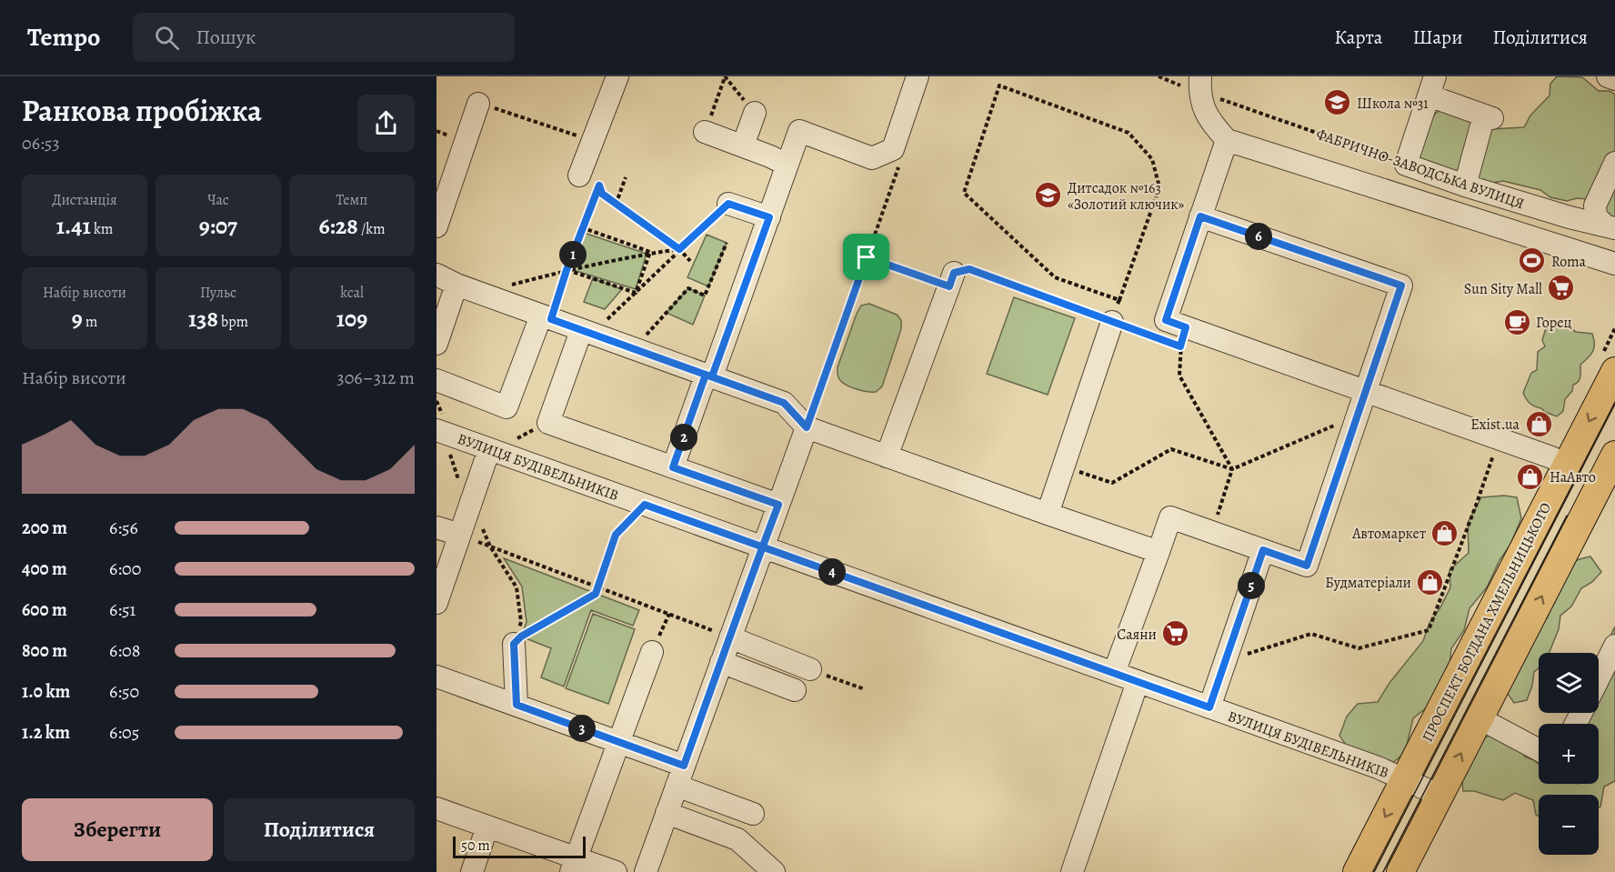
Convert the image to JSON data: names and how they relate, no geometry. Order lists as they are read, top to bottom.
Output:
{
  "streets": {
    "main road": ["ПРОСПЕКТ БОГДАНА ХМЕЛЬНИЦЬКОГО"],
    "street": ["ФАБРИЧНО-ЗАВОДСЬКА ВУЛИЦЯ", "ВУЛИЦЯ БУДІВЕЛЬНИКІВ"]
  },
  "crossings": [
    ["ВУЛИЦЯ БУДІВЕЛЬНИКІВ", "ПРОСПЕКТ БОГДАНА ХМЕЛЬНИЦЬКОГО"]
  ],
  "places": {
    "school or university": ["Школа №31", "Дитсадок №163 «Золотий ключик»"],
    "sports": ["Roma"],
    "supermarket": ["Sun Sity Mall", "Саяни"],
    "cafe": ["Горец"],
    "shop": [
      "Exist.ua",
      "НаАвто",
      "Автомаркет",
      "Будматеріали"
    ]
  },
  "scale_bar": "50 m",
  "page": {
    "header": "Tempo",
    "search": "Пошук",
    "nav": ["Карта", "Шари", "Поділитися"],
    "heading": ["Ранкова пробіжка", "06:53"],
    "stats": [
      ["Дистанція", "1.41 km"],
      ["Час", "9:07"],
      ["Темп", "6:28 /km"],
      ["Набір висоти", "9 m"],
      ["Пульс", "138 bpm"],
      ["kcal", "109"]
    ],
    "pins": [
      "6",
      "1",
      "2",
      "4",
      "5",
      "3"
    ],
    "chart": ["Набір висоти", "306–312 m"],
    "list": [
      {
        "name": "200 m",
        "note": "6:56"
      },
      {
        "name": "400 m",
        "note": "6:00"
      },
      {
        "name": "600 m",
        "note": "6:51"
      },
      {
        "name": "800 m",
        "note": "6:08"
      },
      {
        "name": "1.0 km",
        "note": "6:50"
      },
      {
        "name": "1.2 km",
        "note": "6:05"
      }
    ],
    "map_buttons": ["+", "−"],
    "buttons": ["Зберегти", "Поділитися"],
    "scale": "50 m"
  }
}
